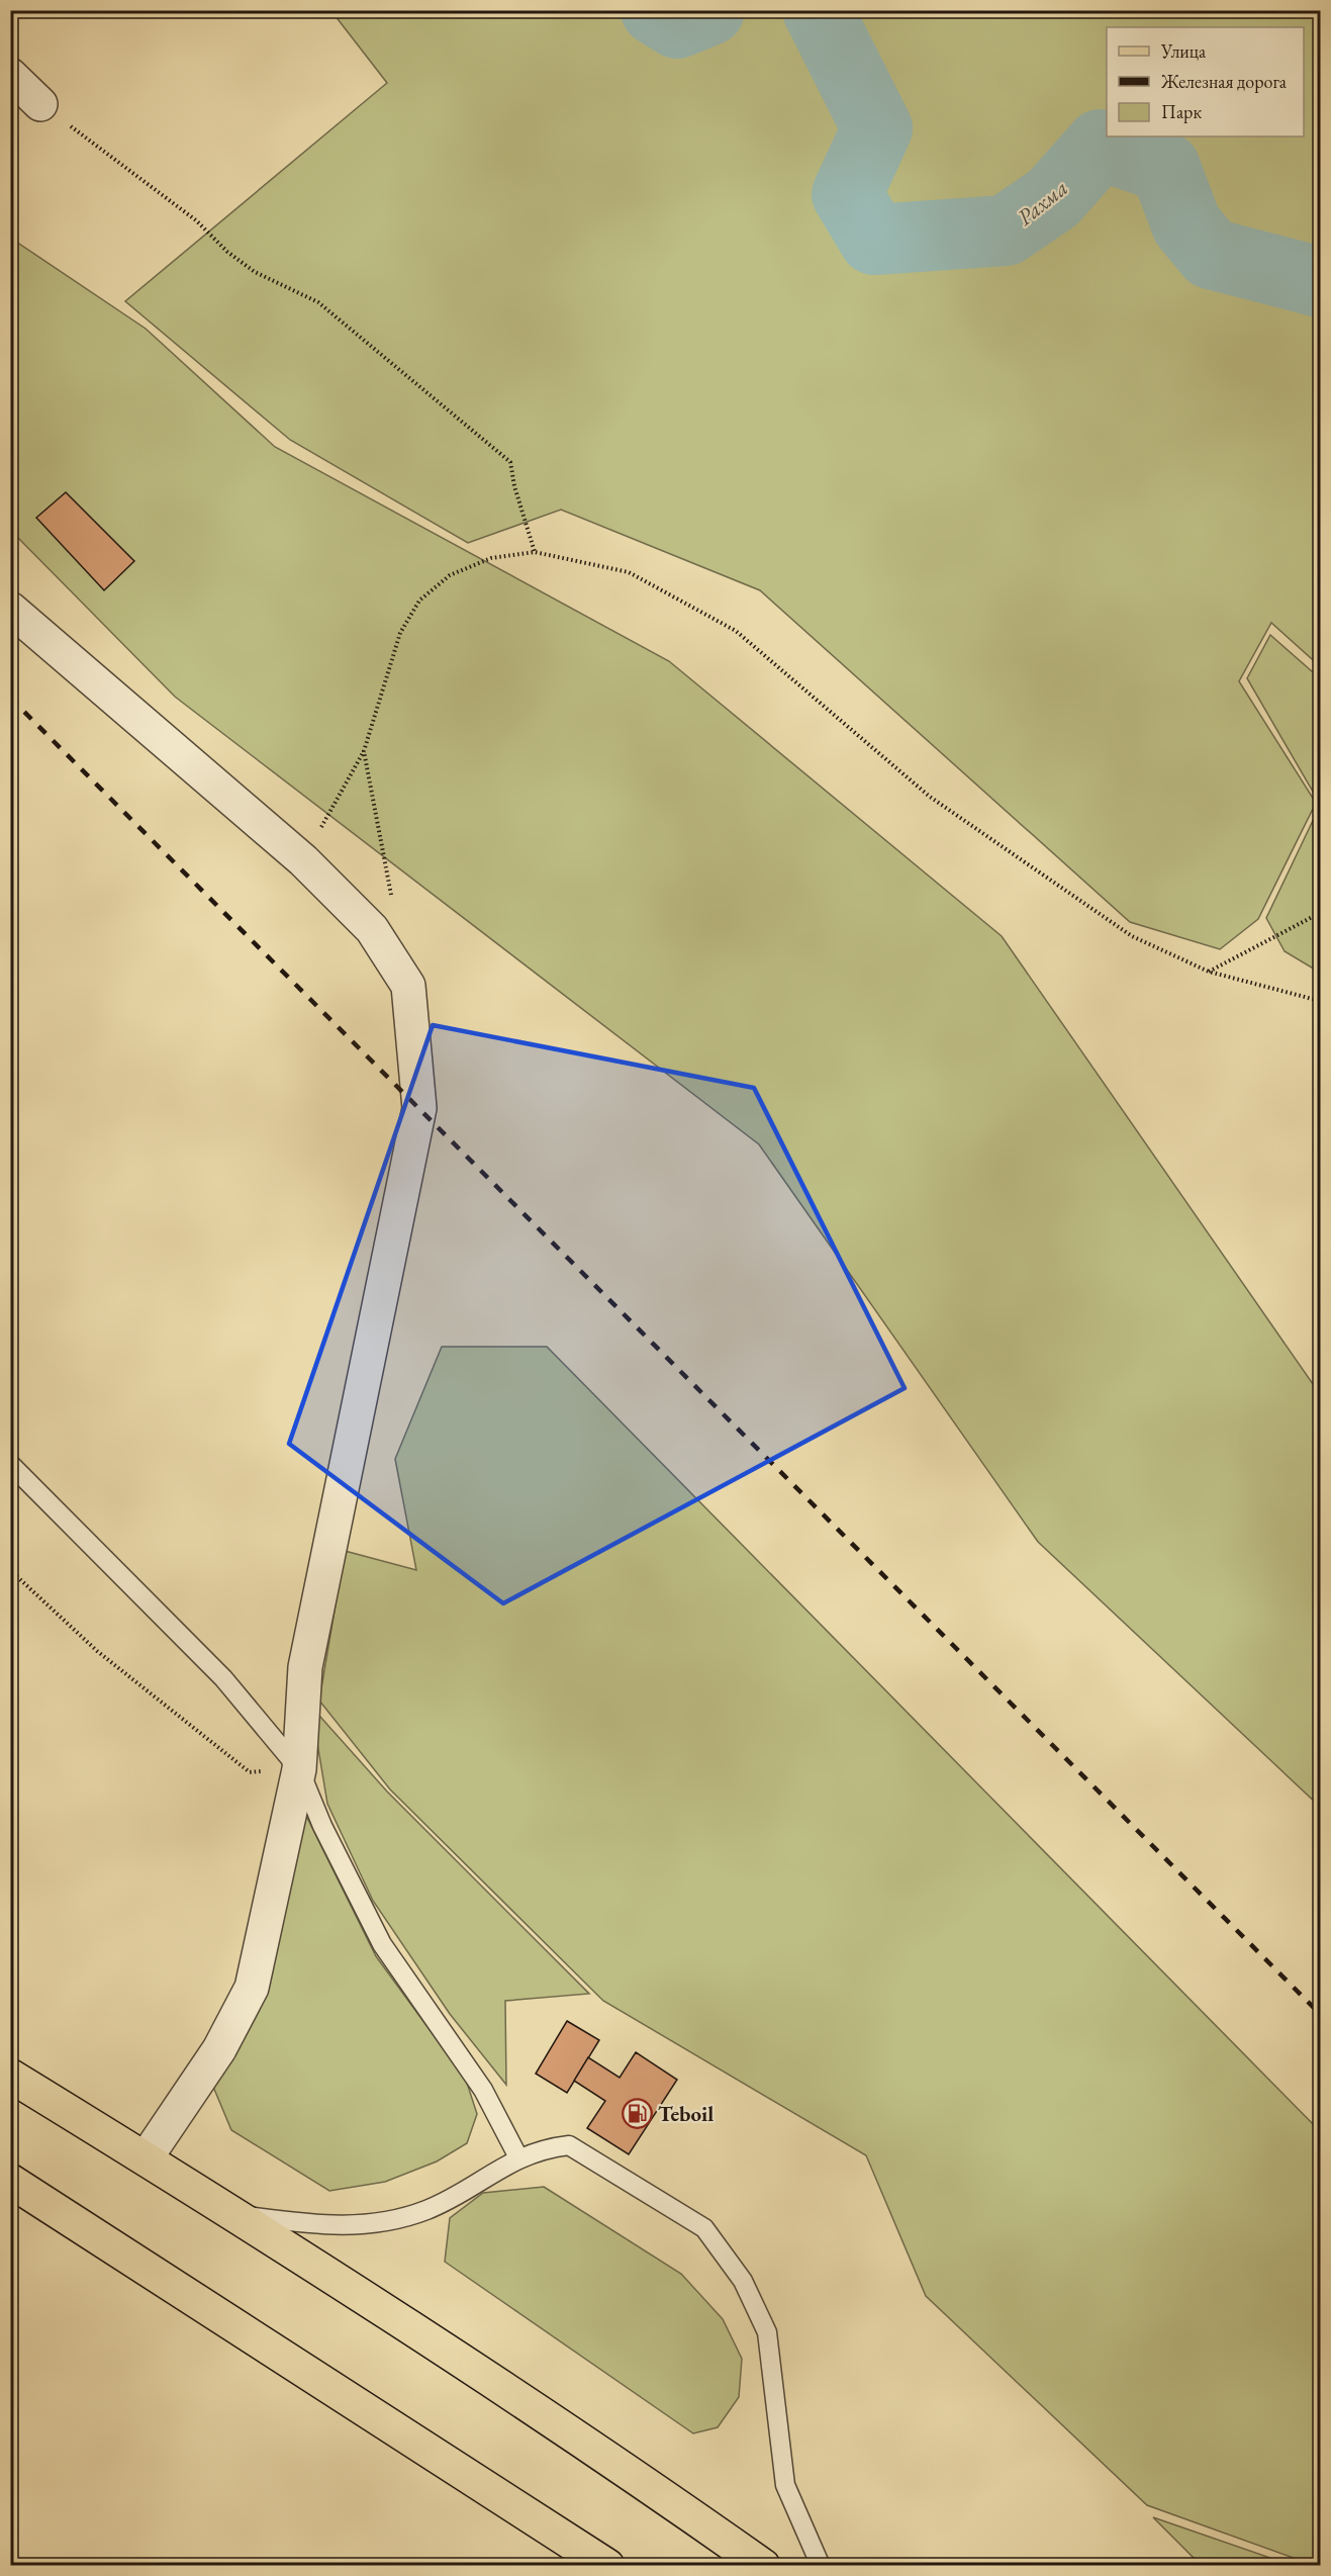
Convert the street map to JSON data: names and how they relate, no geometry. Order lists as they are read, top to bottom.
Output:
{
  "water": ["Рахма"],
  "places": {
    "fuel station": ["Teboil"]
  },
  "legend": ["Улица", "Железная дорога", "Парк"]
}
